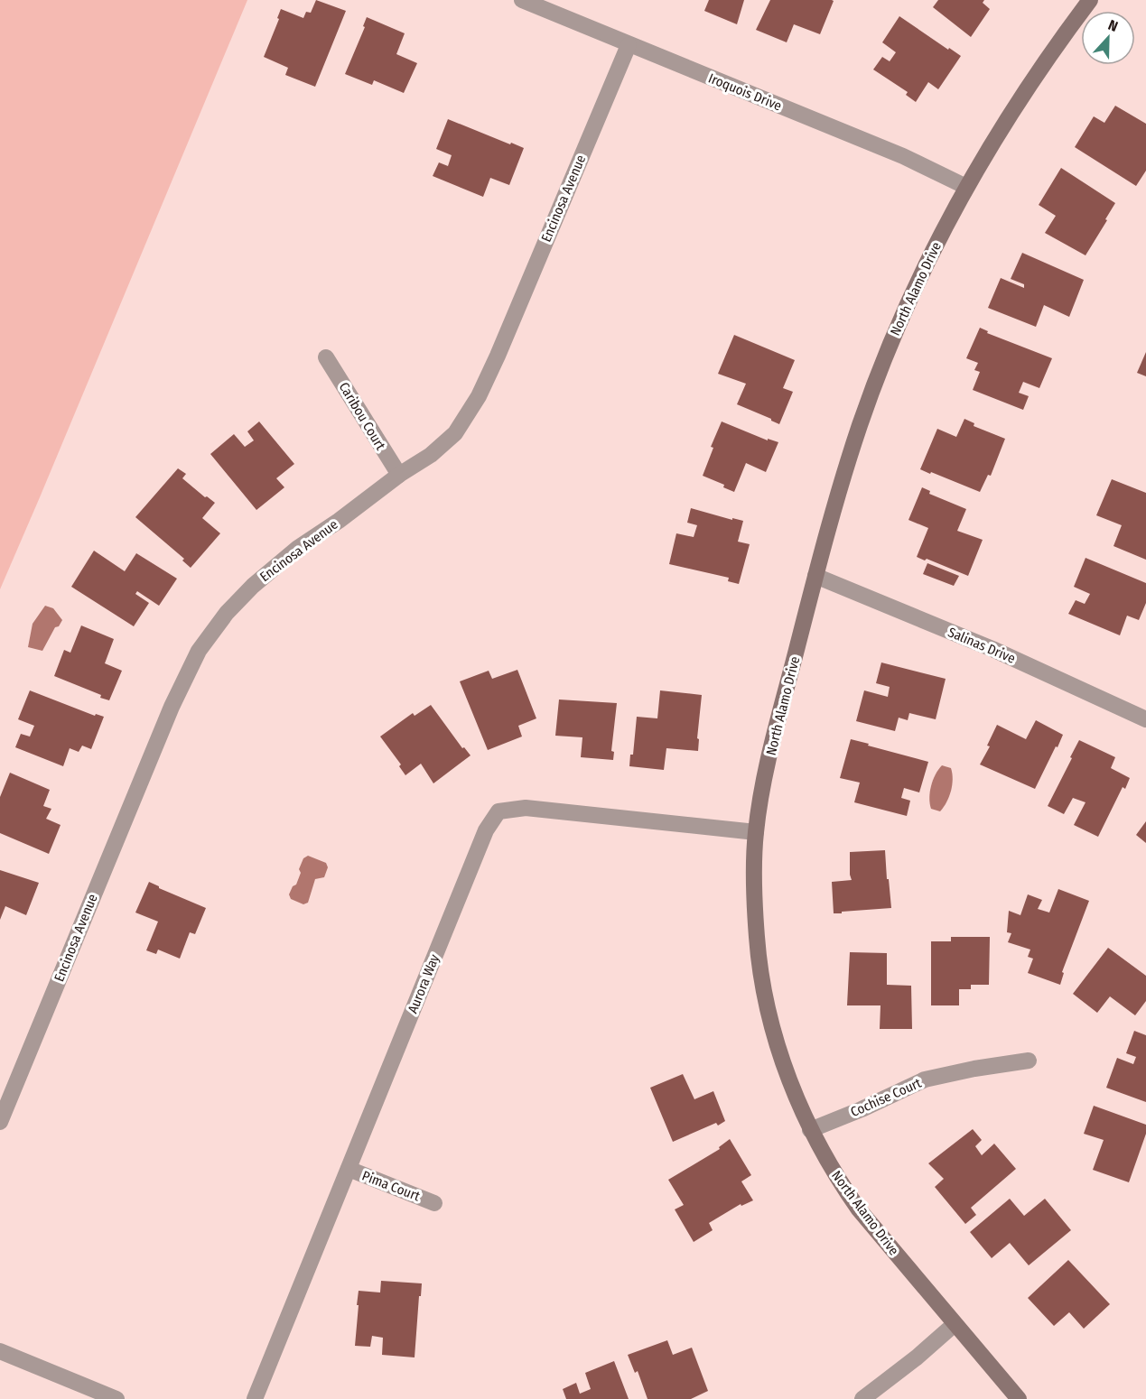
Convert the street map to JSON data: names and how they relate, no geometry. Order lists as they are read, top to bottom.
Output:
{
  "streets": {
    "street": [
      "Iroquois Drive",
      "Encinosa Avenue",
      "North Alamo Drive",
      "Caribou Court",
      "Salinas Drive",
      "Aurora Way",
      "Cochise Court",
      "Pima Court"
    ]
  },
  "crossings": [
    ["Iroquois Drive", "Encinosa Avenue"],
    ["Iroquois Drive", "North Alamo Drive"],
    ["Encinosa Avenue", "Caribou Court"],
    ["North Alamo Drive", "Salinas Drive"],
    ["North Alamo Drive", "Aurora Way"],
    ["North Alamo Drive", "Cochise Court"],
    ["Aurora Way", "Pima Court"]
  ],
  "north": "top"
}
